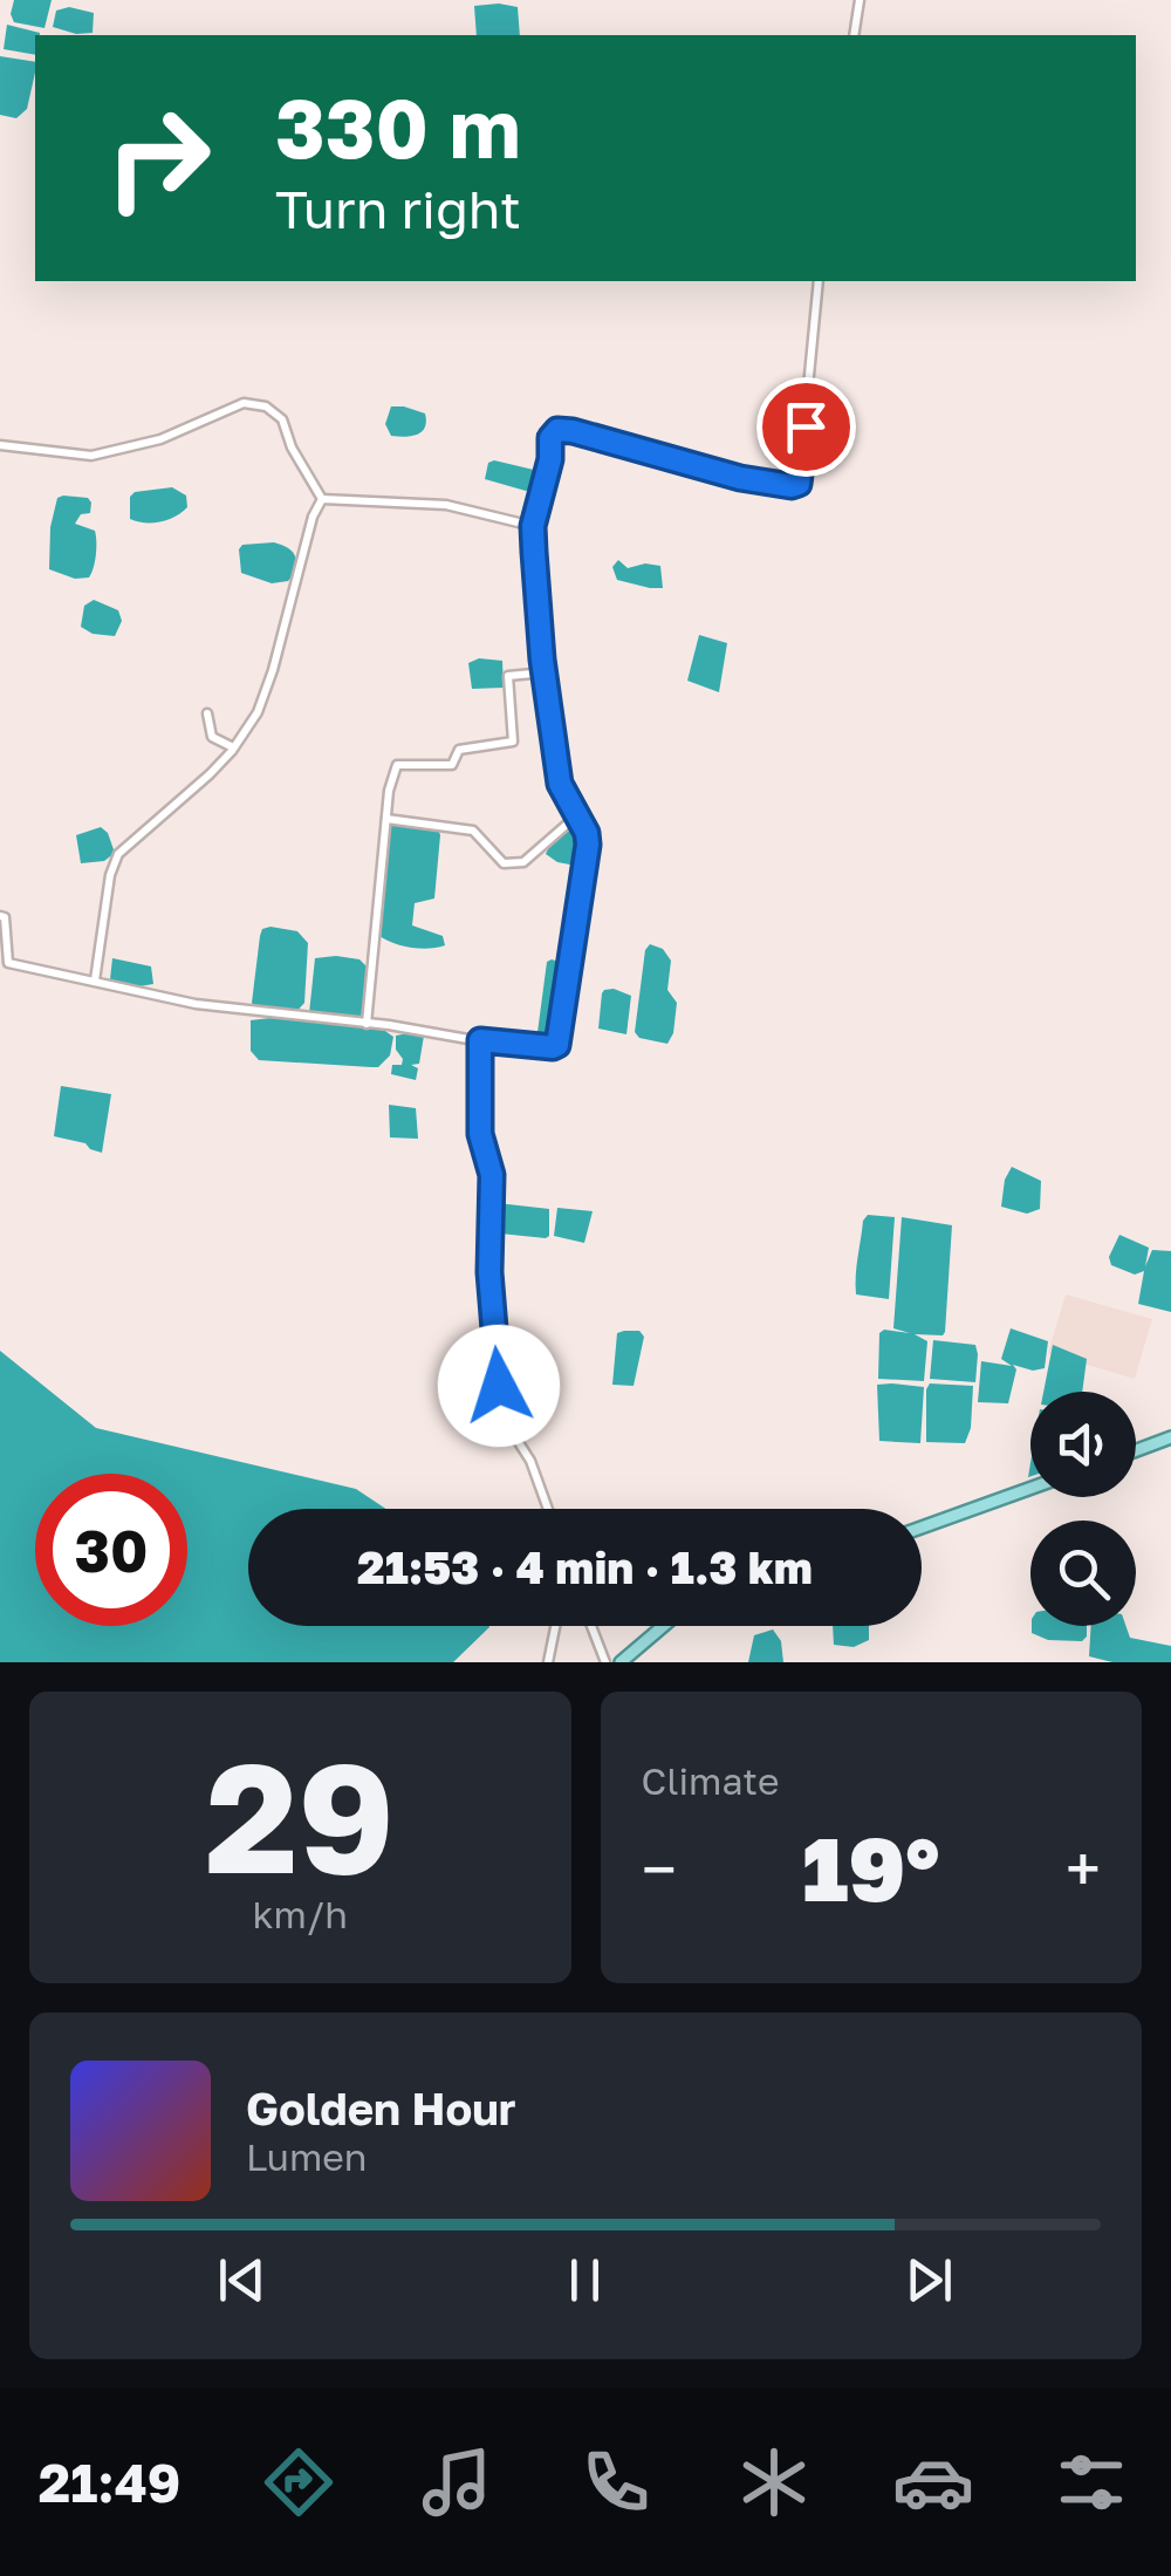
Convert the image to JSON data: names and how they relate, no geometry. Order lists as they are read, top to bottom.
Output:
{
  "page": {
    "turn": ["330 m", "Turn right"],
    "limit": "30",
    "trip": "21:53 · 4 min · 1.3 km",
    "tile": [
      ["29", "km/h"],
      "Climate"
    ],
    "heat": ["−", "19°", "+"],
    "song": ["Golden Hour", "Lumen"],
    "tabs": "21:49"
  }
}
